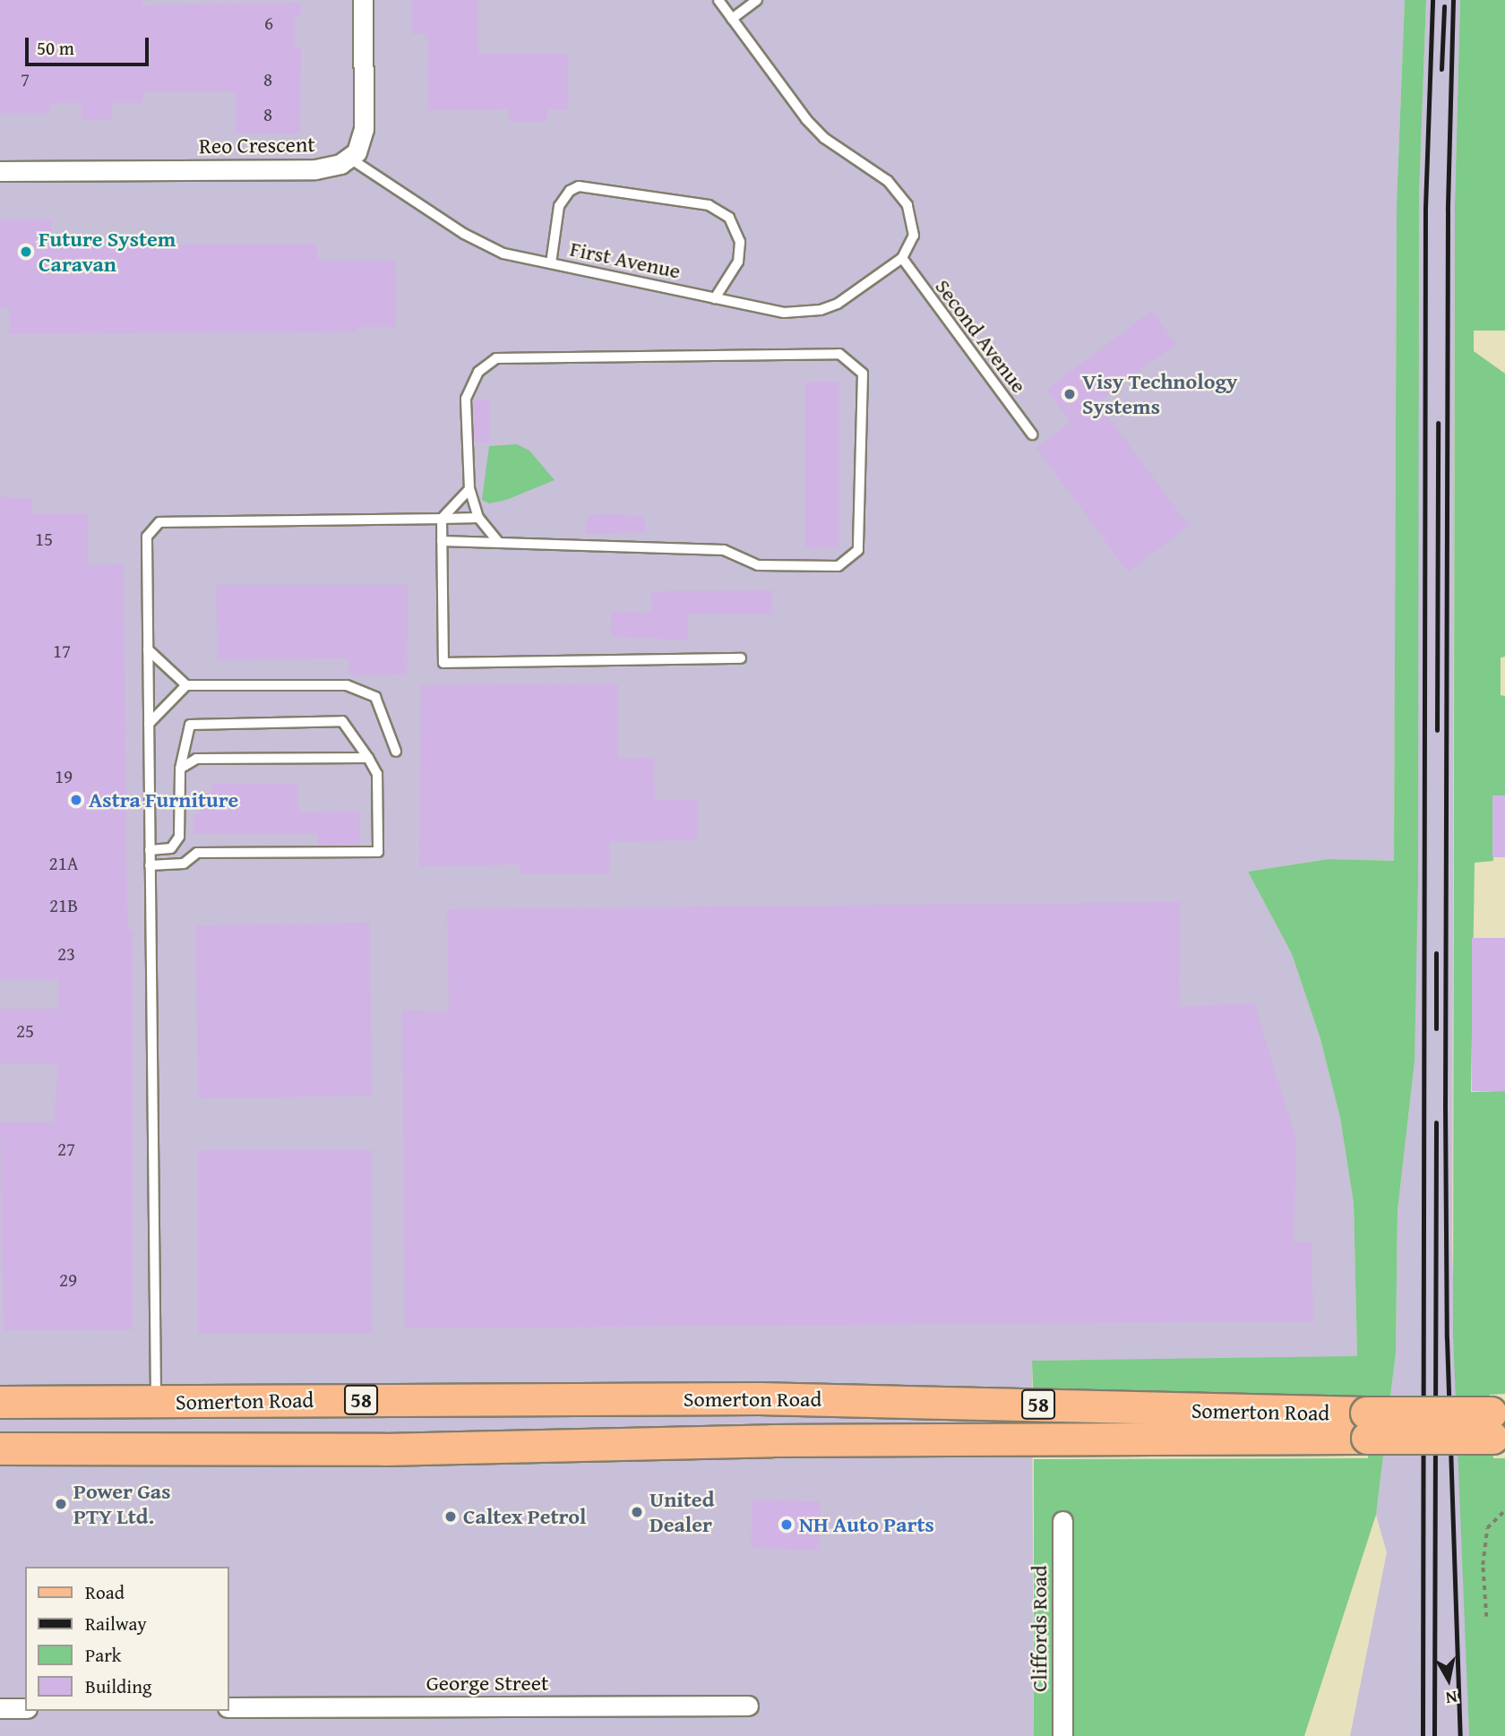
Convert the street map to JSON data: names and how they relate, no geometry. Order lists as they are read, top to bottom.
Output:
{
  "streets": {
    "main road": ["Somerton Road", "58"],
    "street": ["Reo Crescent", "Cliffords Road", "George Street"],
    "lane": ["First Avenue", "Second Avenue"]
  },
  "crossings": [
    ["Reo Crescent", "First Avenue"],
    ["First Avenue", "Second Avenue"]
  ],
  "places": [
    "Future System Caravan",
    "Visy Technology Systems",
    "Astra Furniture",
    "Power Gas PTY Ltd.",
    "United Dealer",
    "Caltex Petrol",
    "NH Auto Parts"
  ],
  "house_numbers": [
    "6",
    "7",
    "8",
    "8",
    "15",
    "17",
    "19",
    "21A",
    "21B",
    "23",
    "25",
    "27",
    "29"
  ],
  "legend": [
    "Road",
    "Railway",
    "Park",
    "Building"
  ],
  "scale_bar": "50 m",
  "north": "bottom"
}
